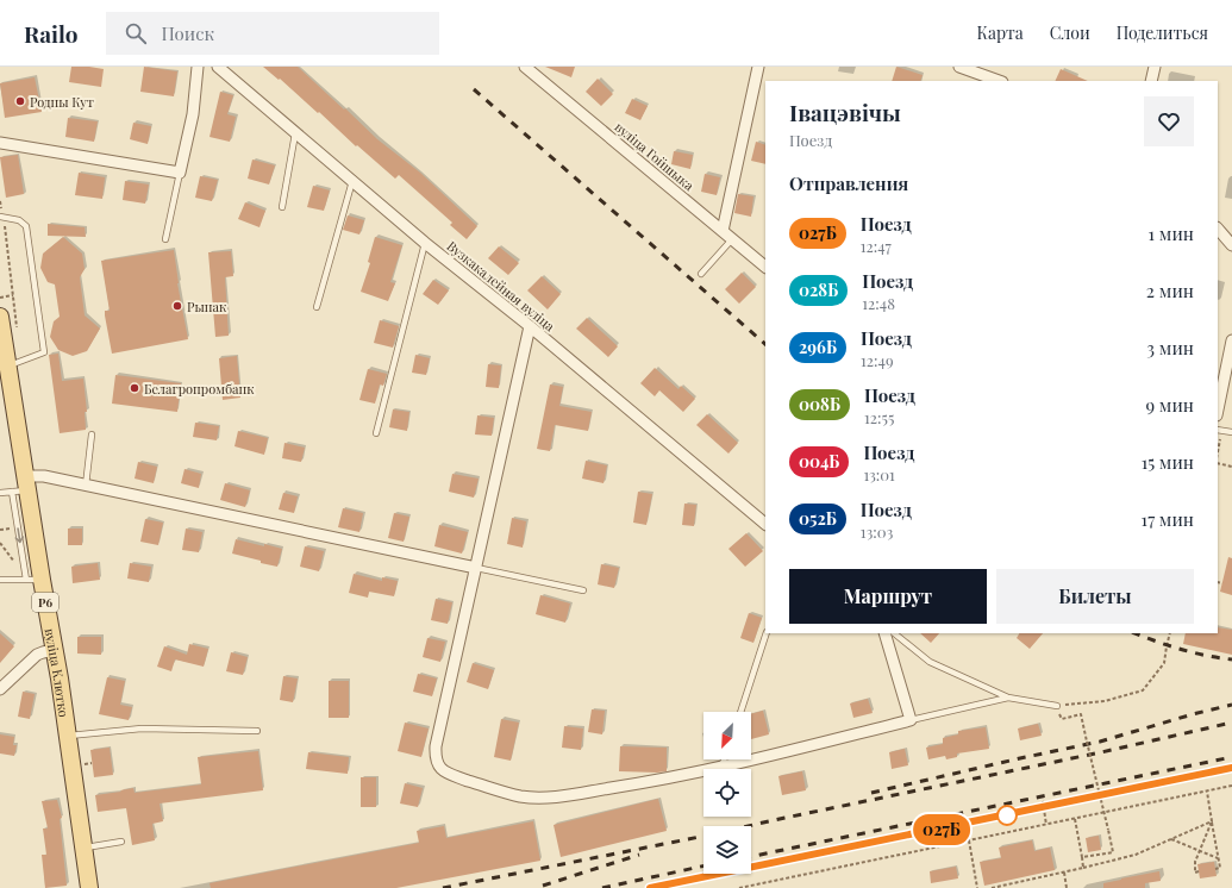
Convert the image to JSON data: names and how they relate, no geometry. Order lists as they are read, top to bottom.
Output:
{
  "streets": {
    "main road": ["Р6", "вуліца Клютко"],
    "street": ["вуліца Гойшыка", "Вузкакалейная вуліца"]
  },
  "places": ["Родны Кут", "Рынак", "Белагропромбанк"],
  "north": "bottom left",
  "page": {
    "header": "Railo",
    "search": "Поиск",
    "nav": ["Карта", "Слои", "Поделиться"],
    "on_map": "027Б",
    "heading": [
      ["Івацэвічы", "Поезд"],
      "Отправления"
    ],
    "list": [
      {
        "mark": "027Б",
        "name": "Поезд",
        "note": "12:47",
        "value": "1 мин"
      },
      {
        "mark": "028Б",
        "name": "Поезд",
        "note": "12:48",
        "value": "2 мин"
      },
      {
        "mark": "296Б",
        "name": "Поезд",
        "note": "12:49",
        "value": "3 мин"
      },
      {
        "mark": "008Б",
        "name": "Поезд",
        "note": "12:55",
        "value": "9 мин"
      },
      {
        "mark": "004Б",
        "name": "Поезд",
        "note": "13:01",
        "value": "15 мин"
      },
      {
        "mark": "052Б",
        "name": "Поезд",
        "note": "13:03",
        "value": "17 мин"
      }
    ],
    "buttons": ["Маршрут", "Билеты"]
  }
}
